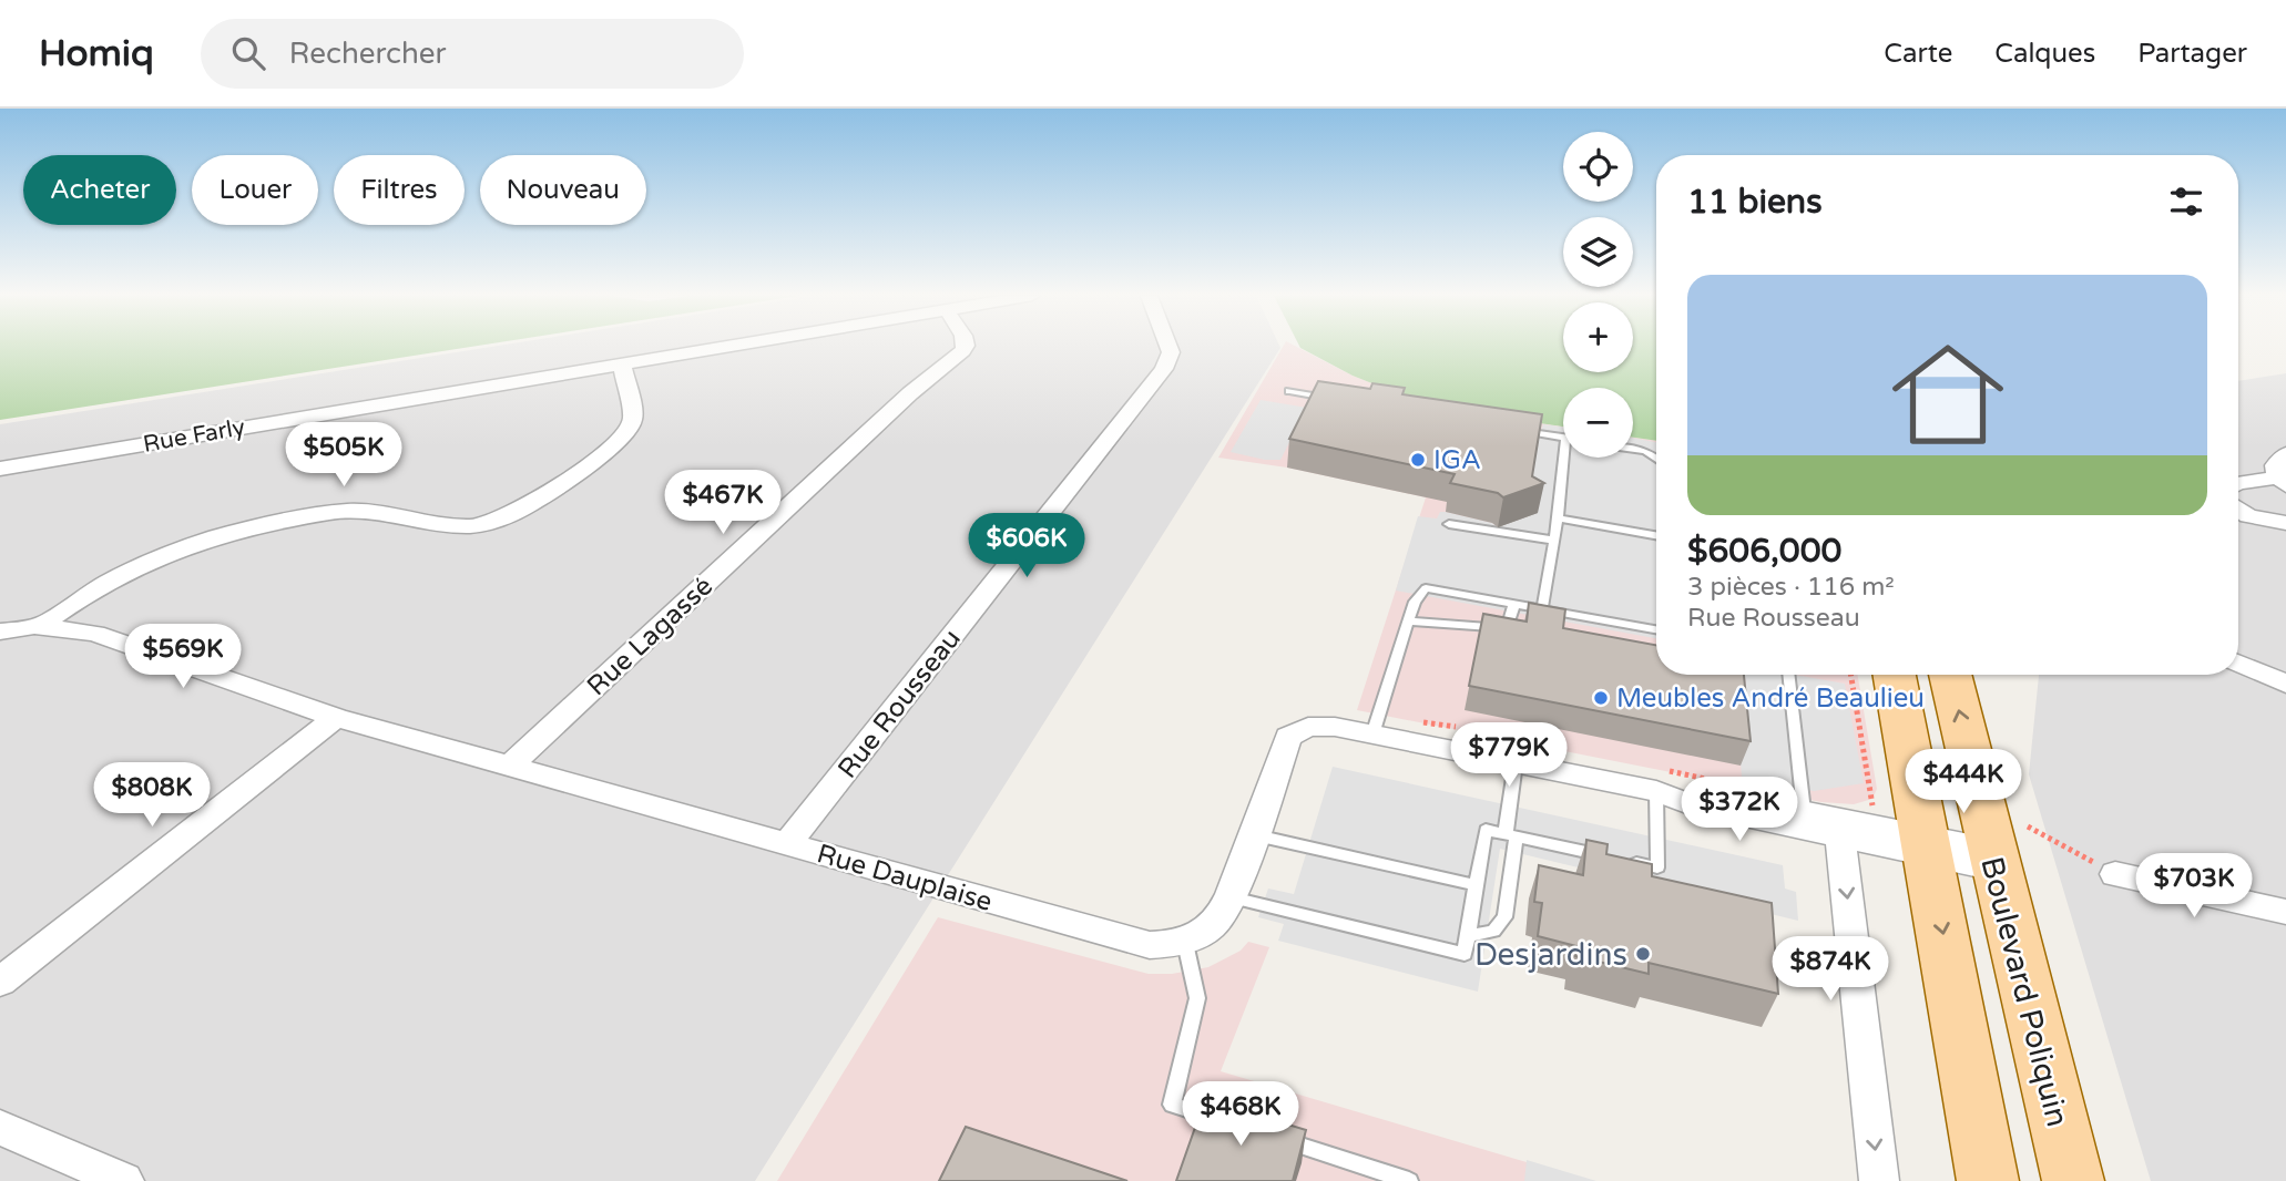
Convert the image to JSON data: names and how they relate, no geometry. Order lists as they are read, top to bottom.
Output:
{
  "streets": {
    "main road": ["Boulevard Poliquin"],
    "street": [
      "Rue Farly",
      "Rue Lagassé",
      "Rue Rousseau",
      "Rue Dauplaise"
    ]
  },
  "crossings": [
    ["Rue Lagassé", "Rue Dauplaise"],
    ["Rue Rousseau", "Rue Dauplaise"]
  ],
  "places": ["IGA", "Meubles André Beaulieu", "Desjardins"],
  "page": {
    "header": "Homiq",
    "search": "Rechercher",
    "nav": ["Carte", "Calques", "Partager"],
    "map_buttons": ["+", "−"],
    "chip": [
      "Acheter",
      "Louer",
      "Filtres",
      "Nouveau"
    ],
    "heading": "11 biens",
    "list": [
      {
        "name": "$606,000",
        "note": "3 pièces · 116 m² · Rue Rousseau"
      }
    ],
    "price": [
      "$505K",
      "$467K",
      "$606K",
      "$569K",
      "$779K",
      "$444K",
      "$808K",
      "$372K",
      "$703K",
      "$874K",
      "$468K"
    ]
  }
}
